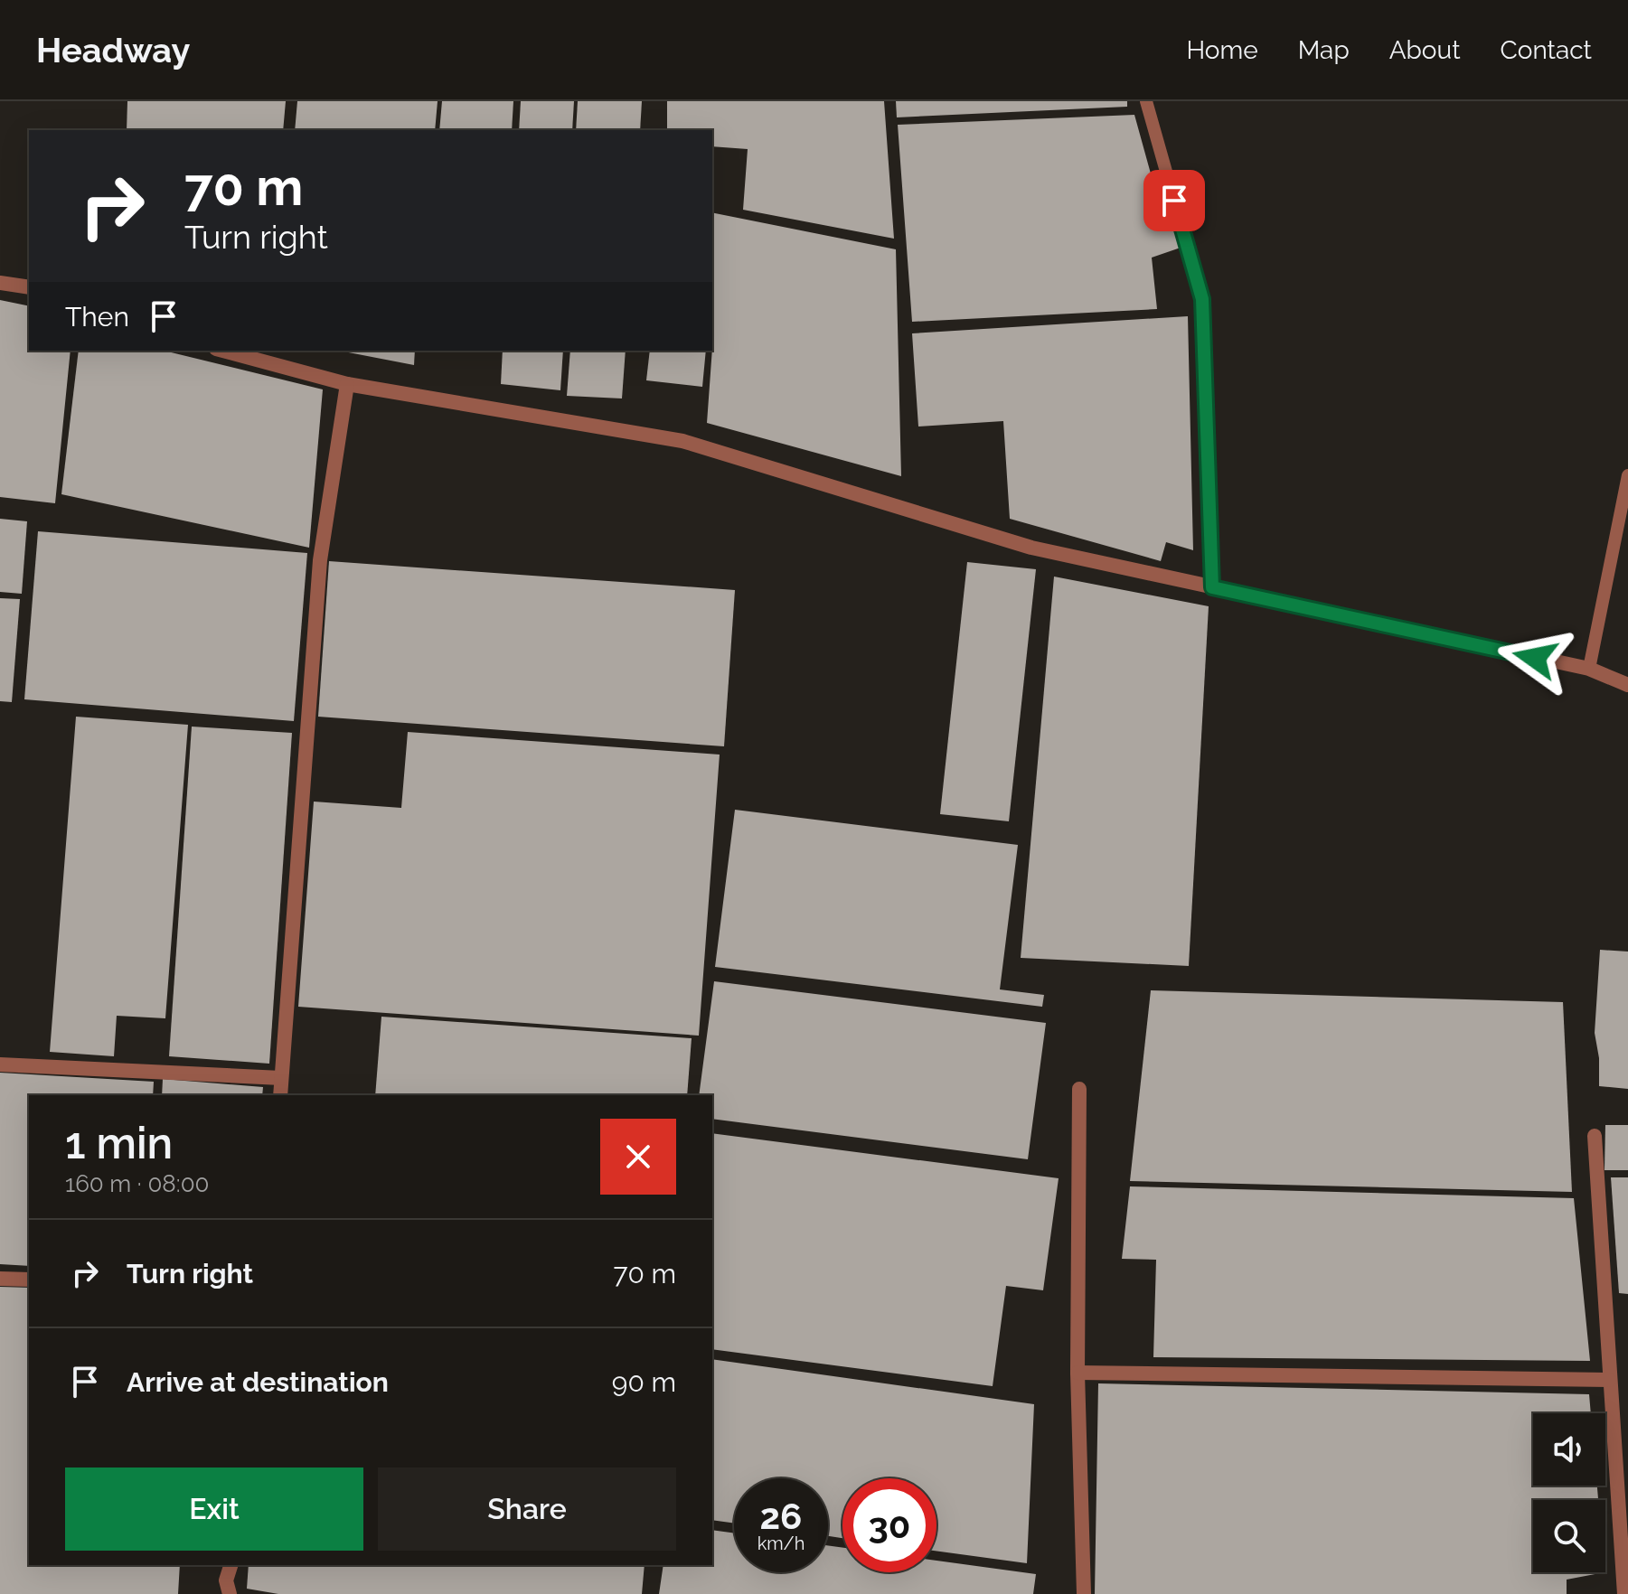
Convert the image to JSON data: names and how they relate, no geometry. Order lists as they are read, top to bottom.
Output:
{
  "page": {
    "header": "Headway",
    "nav": [
      "Home",
      "Map",
      "About",
      "Contact"
    ],
    "turn": ["70 m", "Turn right"],
    "then": "Then",
    "heading": ["1 min", "160 m · 08:00"],
    "list": [
      {
        "name": "Turn right",
        "value": "70 m"
      },
      {
        "name": "Arrive at destination",
        "value": "90 m"
      }
    ],
    "buttons": ["Exit", "Share"],
    "speed": "26 km/h",
    "limit": "30"
  }
}
